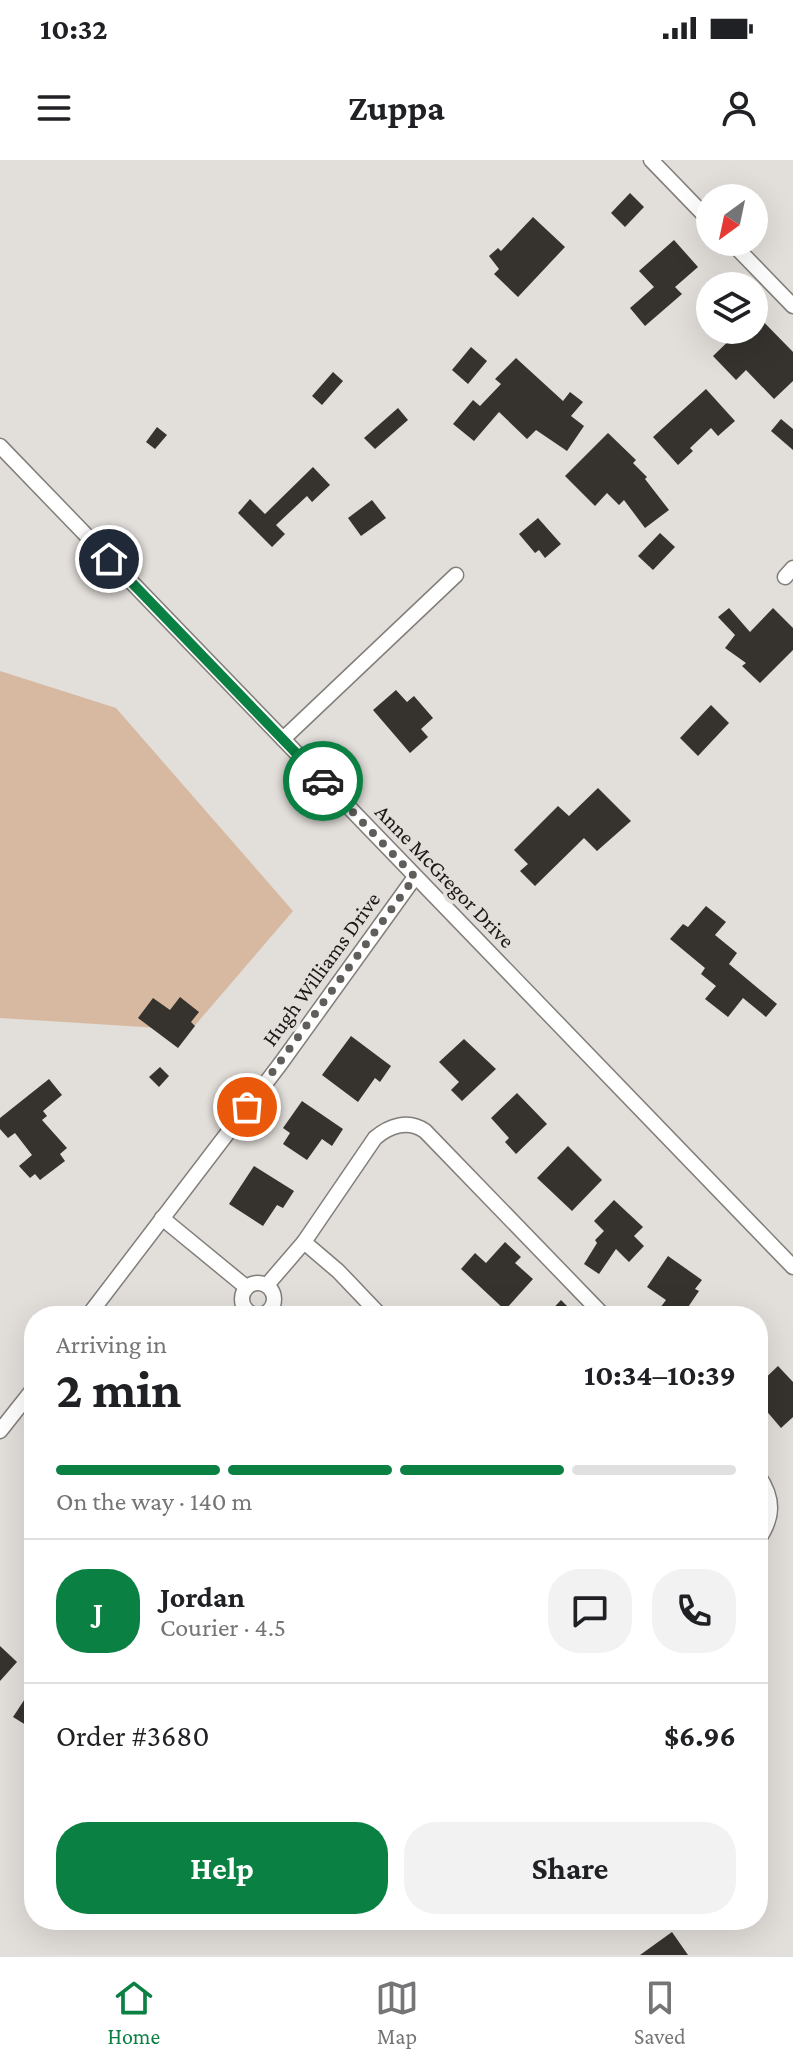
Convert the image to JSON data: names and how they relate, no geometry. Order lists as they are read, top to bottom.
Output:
{
  "streets": {
    "street": ["Anne McGregor Drive", "Hugh Williams Drive"]
  },
  "crossings": [
    ["Anne McGregor Drive", "Hugh Williams Drive"]
  ],
  "north": "bottom left",
  "page": {
    "status": "10:32",
    "header": "Zuppa",
    "heading": ["2 min", "Arriving in", "10:34–10:39"],
    "panel": [
      "Jordan",
      "Courier · 4.5",
      "Order #3680",
      "$6.96"
    ],
    "bar": "On the way · 140 m",
    "round": "J",
    "buttons": ["Help", "Share"],
    "tabs": ["Home", "Map", "Saved"]
  }
}
